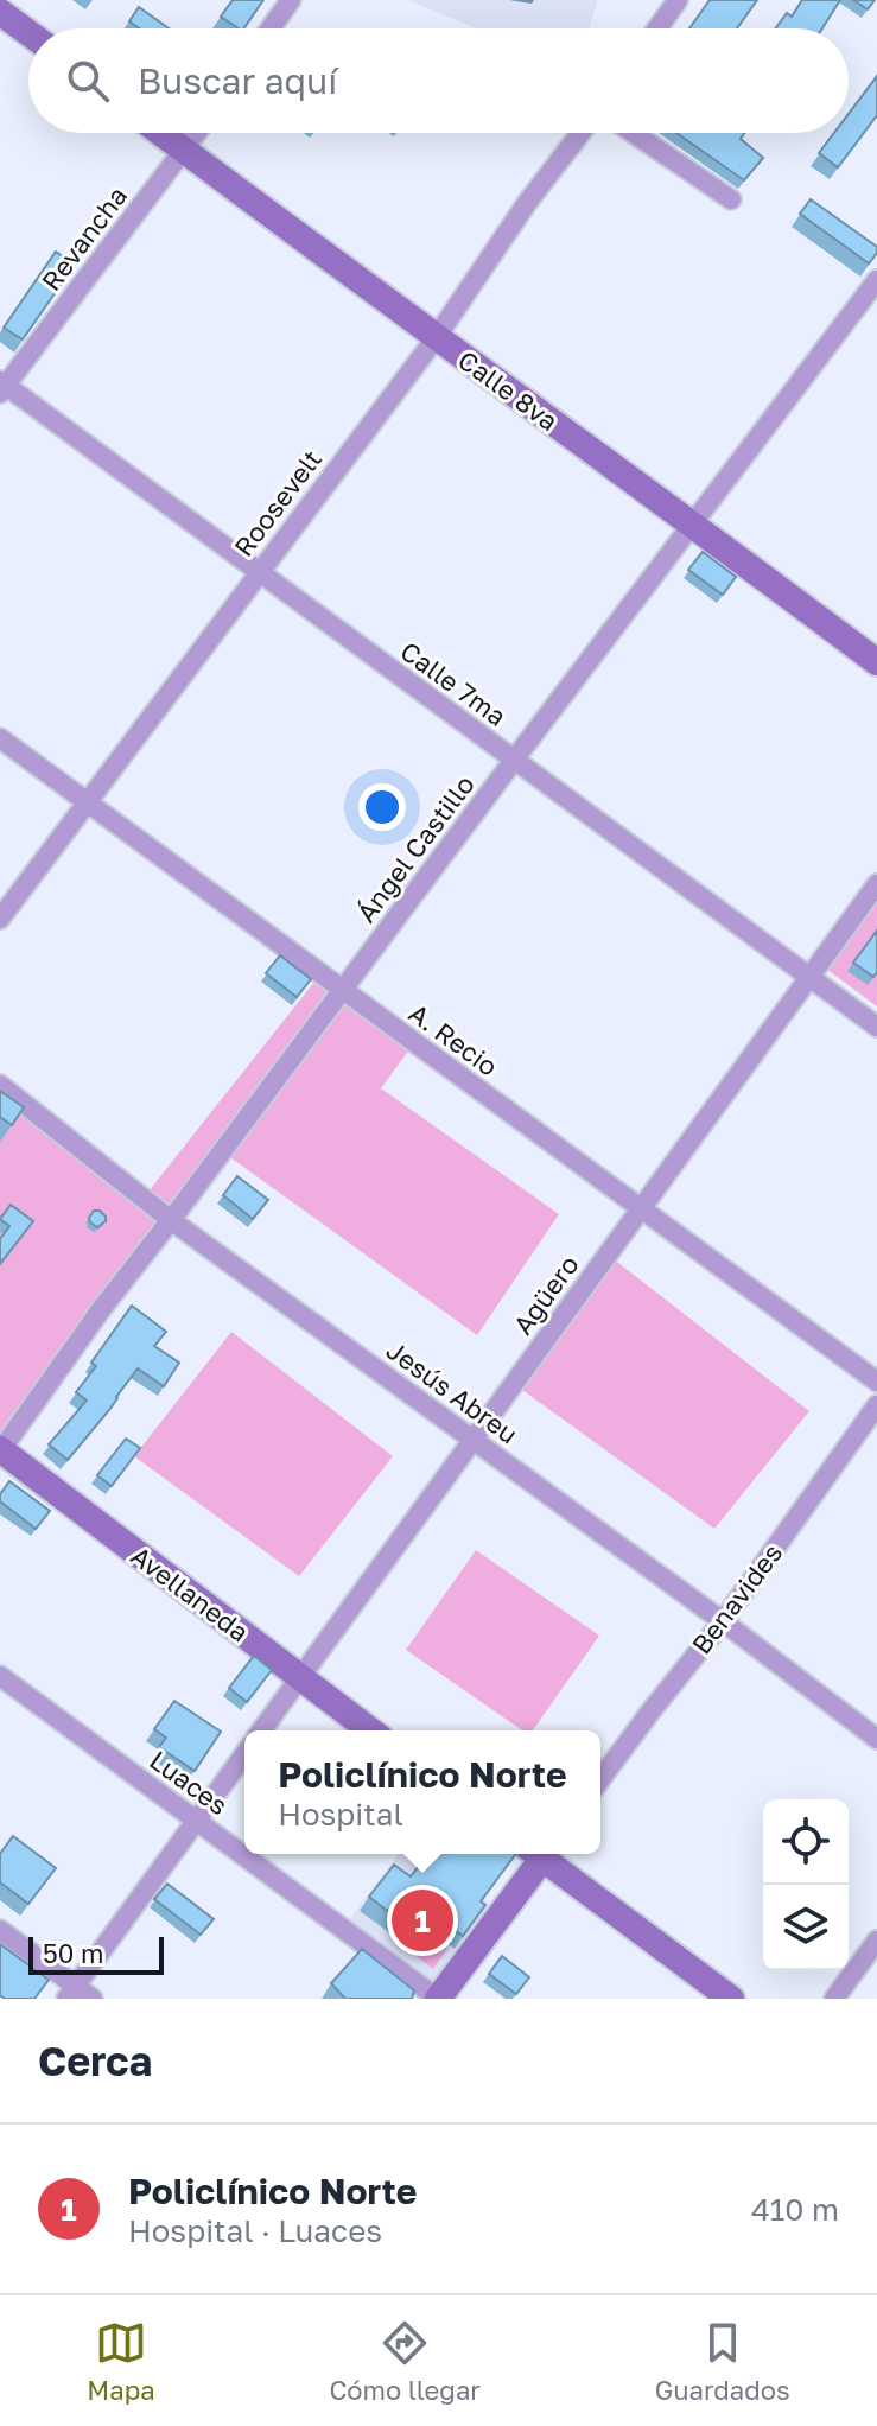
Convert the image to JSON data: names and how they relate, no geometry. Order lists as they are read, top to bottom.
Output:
{
  "streets": {
    "street": [
      "Revancha",
      "Calle 8va",
      "Roosevelt",
      "Calle 7ma",
      "Ángel Castillo",
      "A. Recio",
      "Agüero",
      "Jesús Abreu",
      "Avellaneda",
      "Benavides",
      "Luaces"
    ]
  },
  "crossings": [
    ["Revancha", "Calle 8va"],
    ["Revancha", "Calle 7ma"],
    ["Calle 8va", "Roosevelt"],
    ["Calle 8va", "Ángel Castillo"],
    ["Roosevelt", "Calle 7ma"],
    ["Roosevelt", "A. Recio"],
    ["Calle 7ma", "Ángel Castillo"],
    ["Calle 7ma", "Agüero"],
    ["Ángel Castillo", "A. Recio"],
    ["Ángel Castillo", "Jesús Abreu"],
    ["Ángel Castillo", "Avellaneda"],
    ["A. Recio", "Agüero"],
    ["Agüero", "Jesús Abreu"],
    ["Agüero", "Avellaneda"],
    ["Jesús Abreu", "Benavides"]
  ],
  "scale_bar": "50 m",
  "page": {
    "search": "Buscar aquí",
    "popup": ["Policlínico Norte", "Hospital"],
    "pins": "1",
    "scale": "50 m",
    "heading": "Cerca",
    "list": [
      {
        "mark": "1",
        "name": "Policlínico Norte",
        "note": "Hospital · Luaces",
        "value": "410 m"
      }
    ],
    "nav": ["Mapa", "Cómo llegar", "Guardados"]
  }
}
